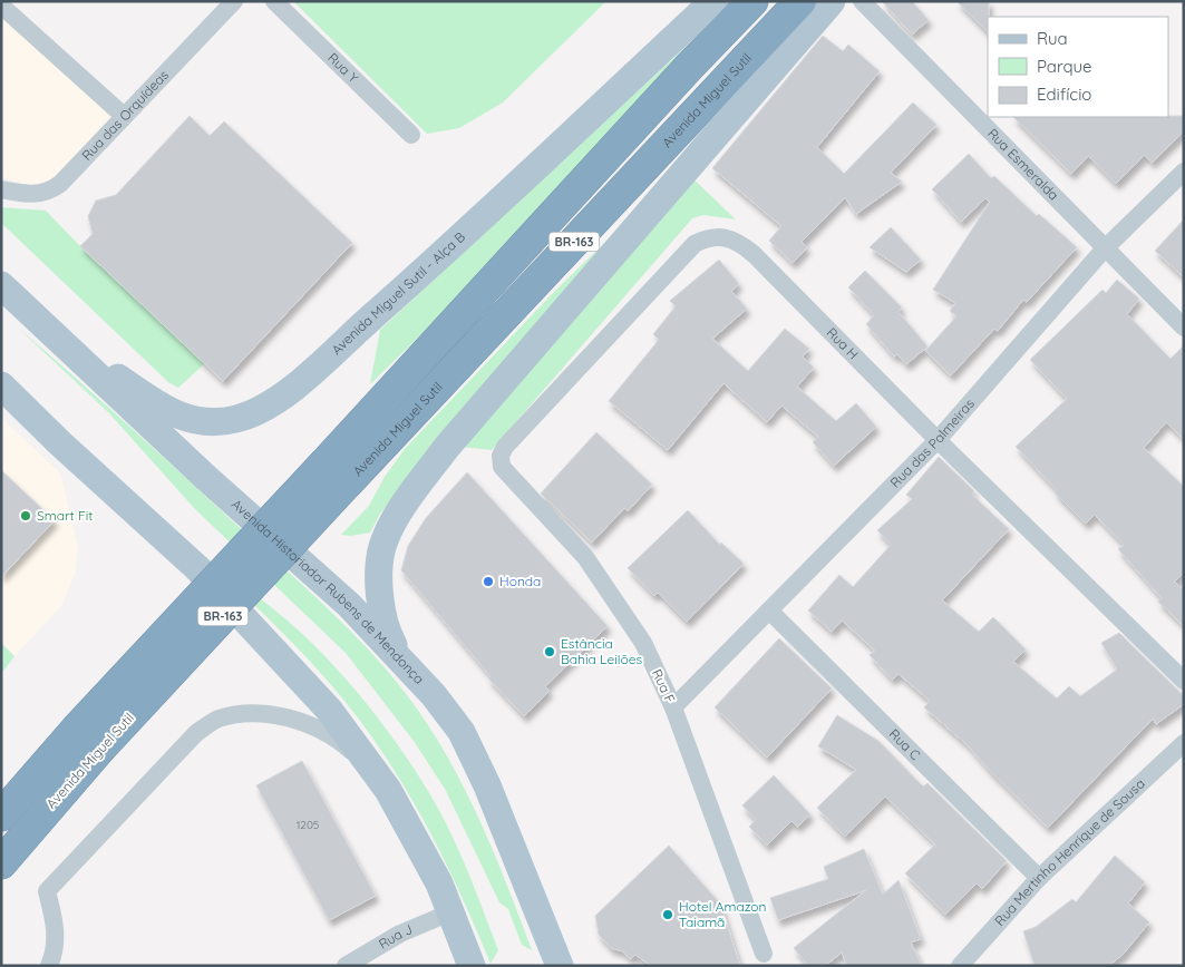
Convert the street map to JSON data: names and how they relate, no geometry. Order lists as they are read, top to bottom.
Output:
{
  "streets": {
    "highway": ["Avenida Miguel Sutil", "BR-163"],
    "main road": ["Avenida Miguel Sutil - Alça B", "Avenida Historiador Rubens de Mendonça"],
    "street": [
      "Rua Y",
      "Rua das Orquídeas",
      "Rua Esmeralda",
      "Rua H",
      "Rua das Palmeiras",
      "Rua F",
      "Rua C",
      "Rua Mertinho Henrique de Sousa",
      "Rua J"
    ]
  },
  "crossings": [
    ["Avenida Miguel Sutil", "Avenida Historiador Rubens de Mendonça"],
    ["Rua Esmeralda", "Rua das Palmeiras"],
    ["Avenida Miguel Sutil - Alça B", "Avenida Historiador Rubens de Mendonça"],
    ["Rua H", "Rua das Palmeiras"],
    ["Rua H", "Rua F"],
    ["Rua das Palmeiras", "Rua F"],
    ["Rua das Palmeiras", "Rua C"],
    ["Rua C", "Rua Mertinho Henrique de Sousa"]
  ],
  "places": [
    "Smart Fit",
    "Honda",
    "Estância Bahia Leilões",
    "Hotel Amazon Taiamã"
  ],
  "house_numbers": ["1205"],
  "legend": ["Rua", "Parque", "Edifício"]
}
